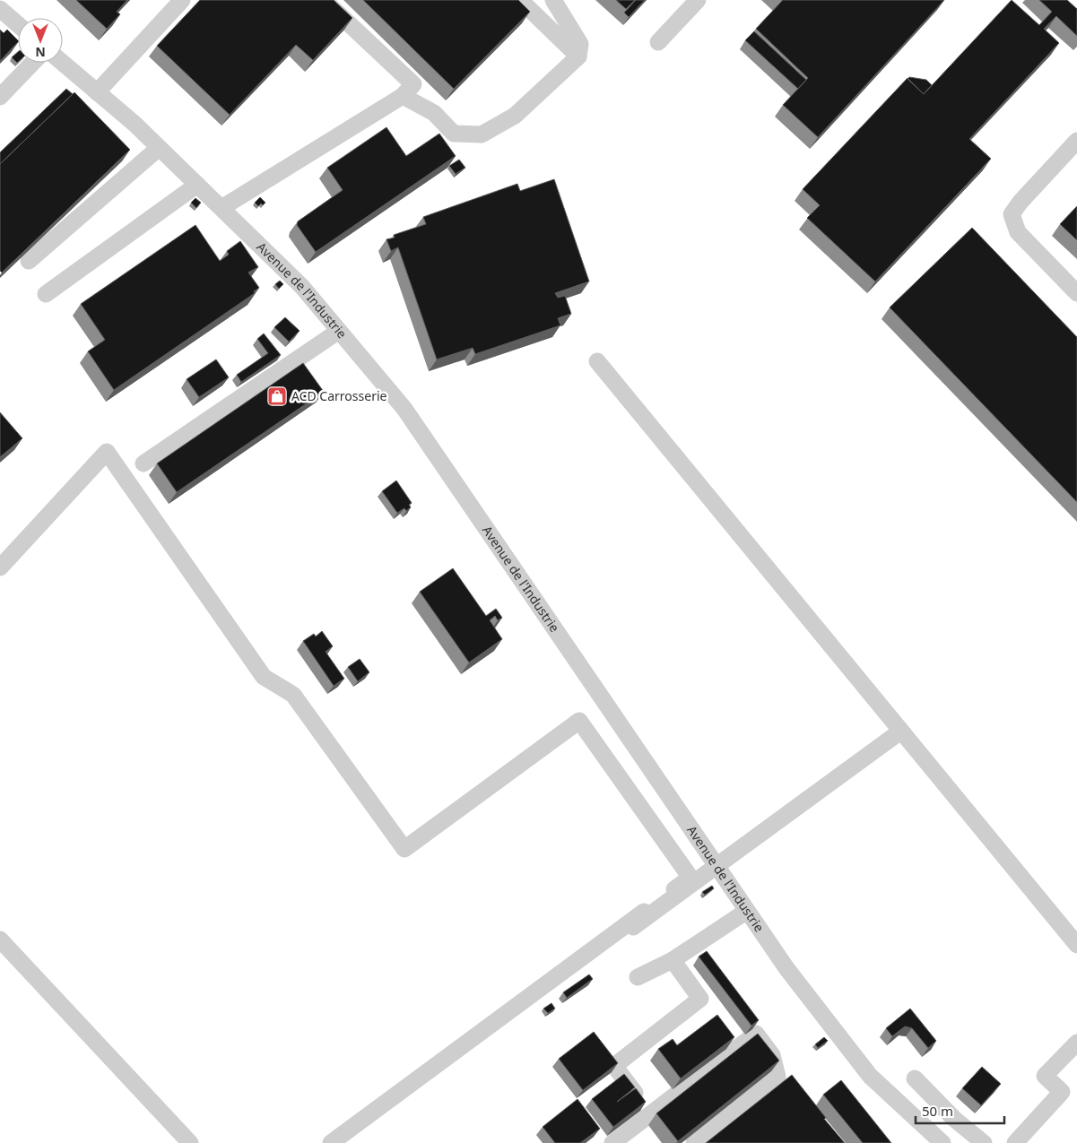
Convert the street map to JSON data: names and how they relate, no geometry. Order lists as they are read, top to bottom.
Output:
{
  "streets": {
    "street": ["Avenue de l'Industrie"]
  },
  "places": {
    "shop": ["ACD Carrosserie"]
  },
  "scale_bar": "50 m",
  "north": "bottom"
}
